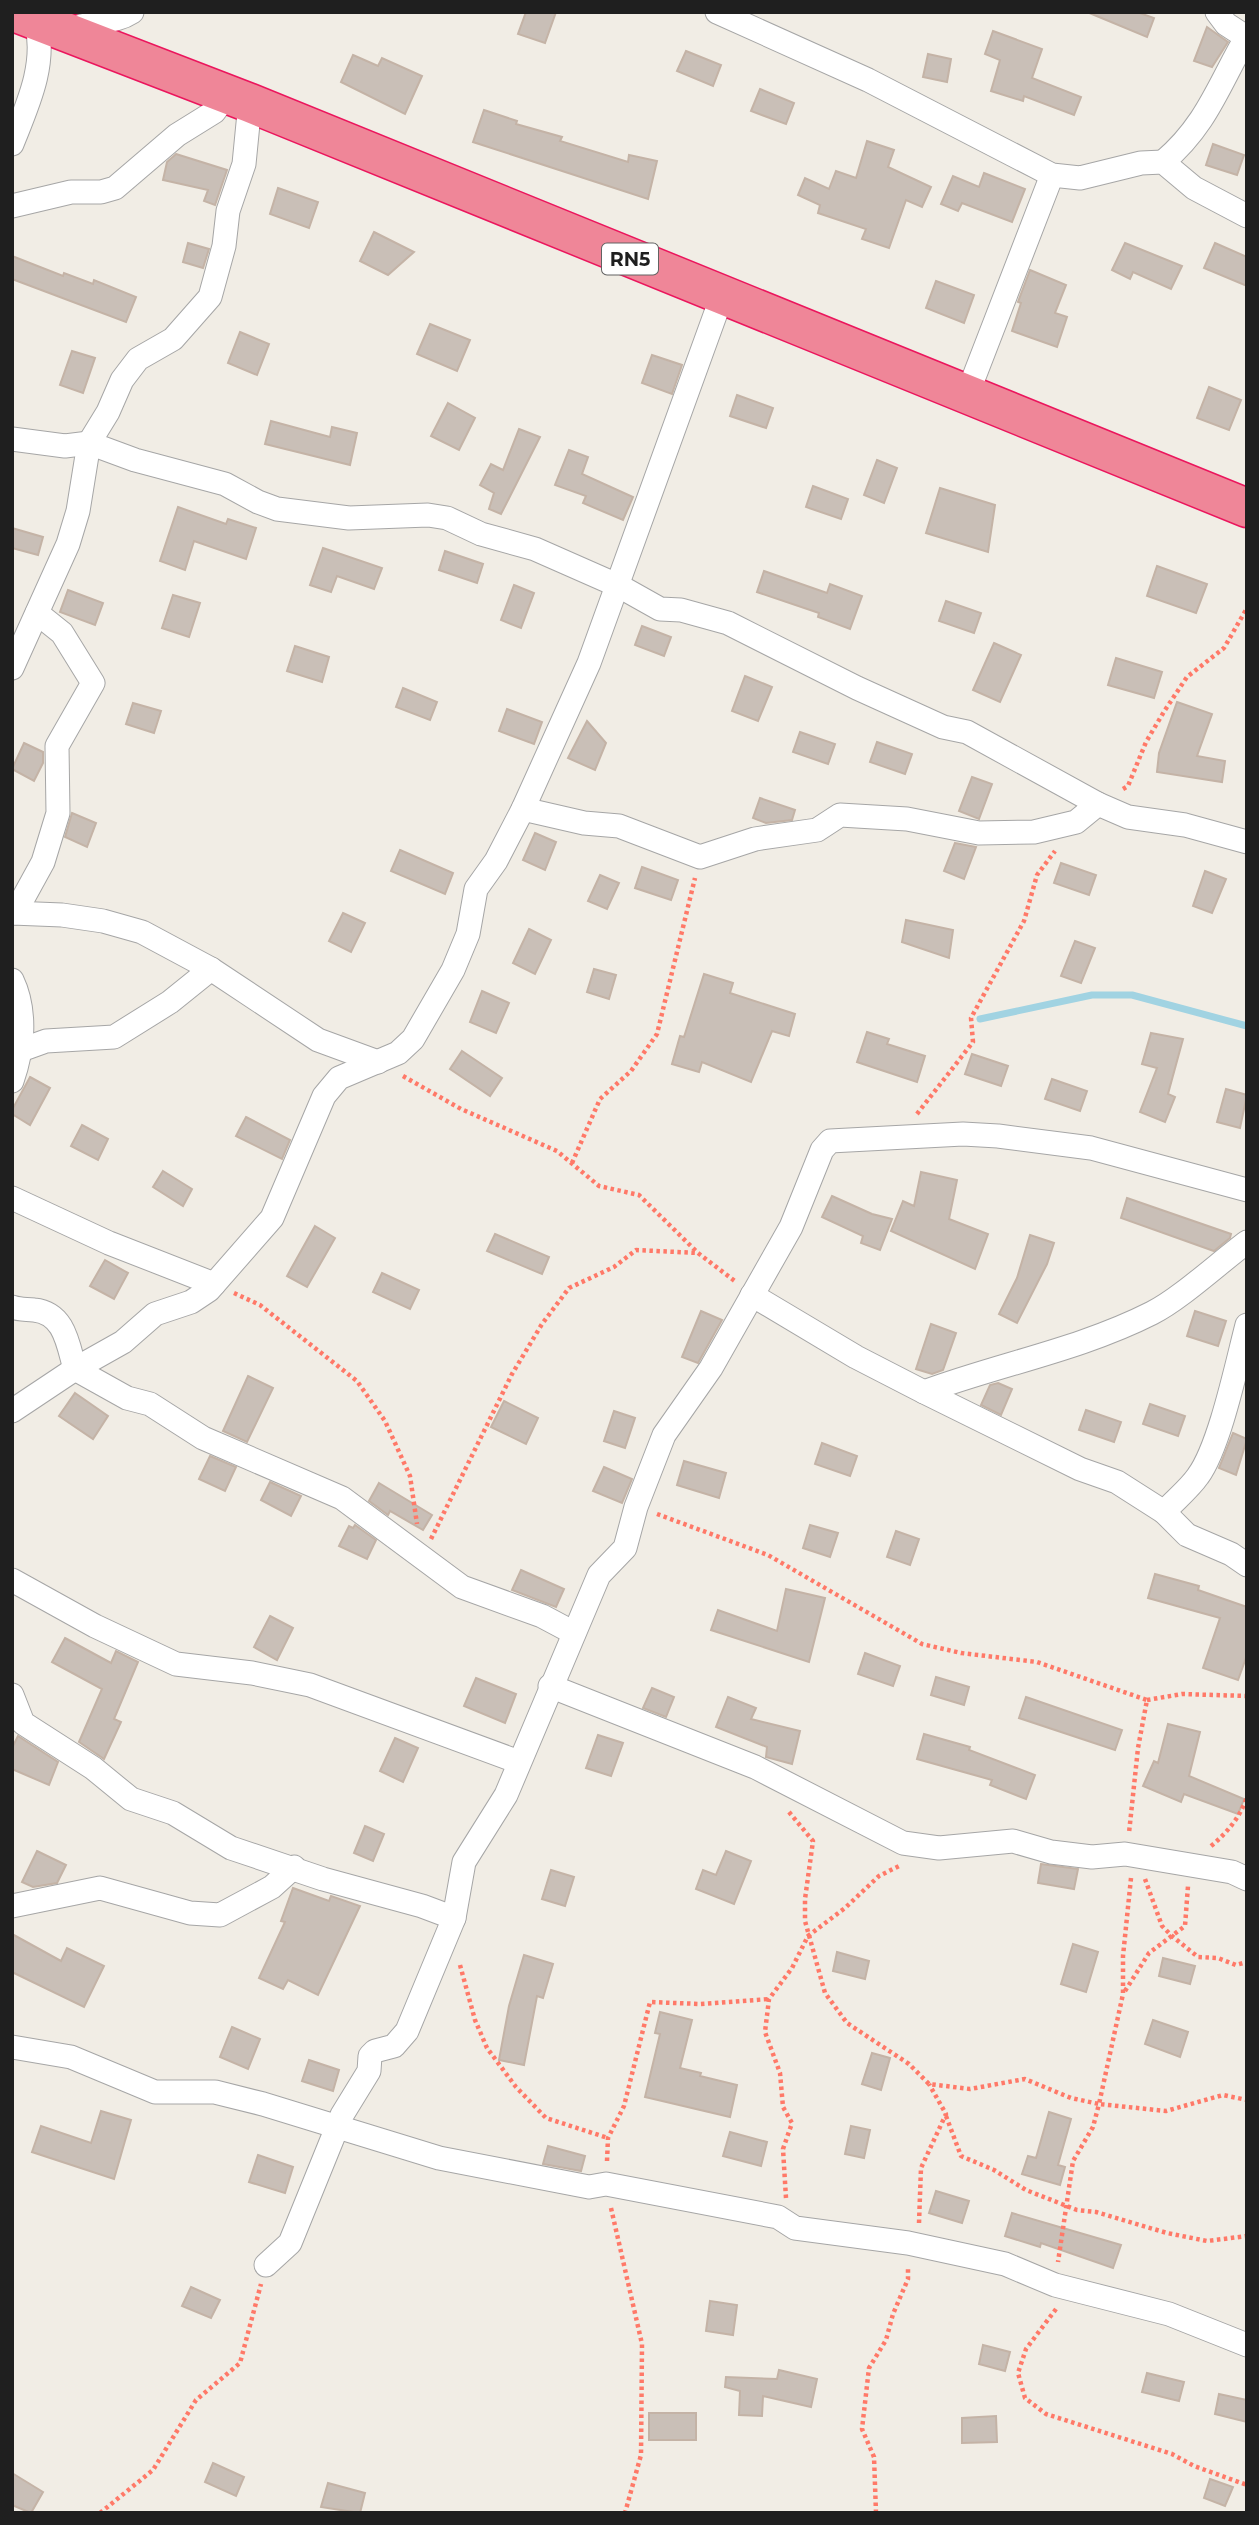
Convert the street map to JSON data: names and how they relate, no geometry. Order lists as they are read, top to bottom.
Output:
{
  "streets": {
    "highway": ["RN5"]
  }
}
